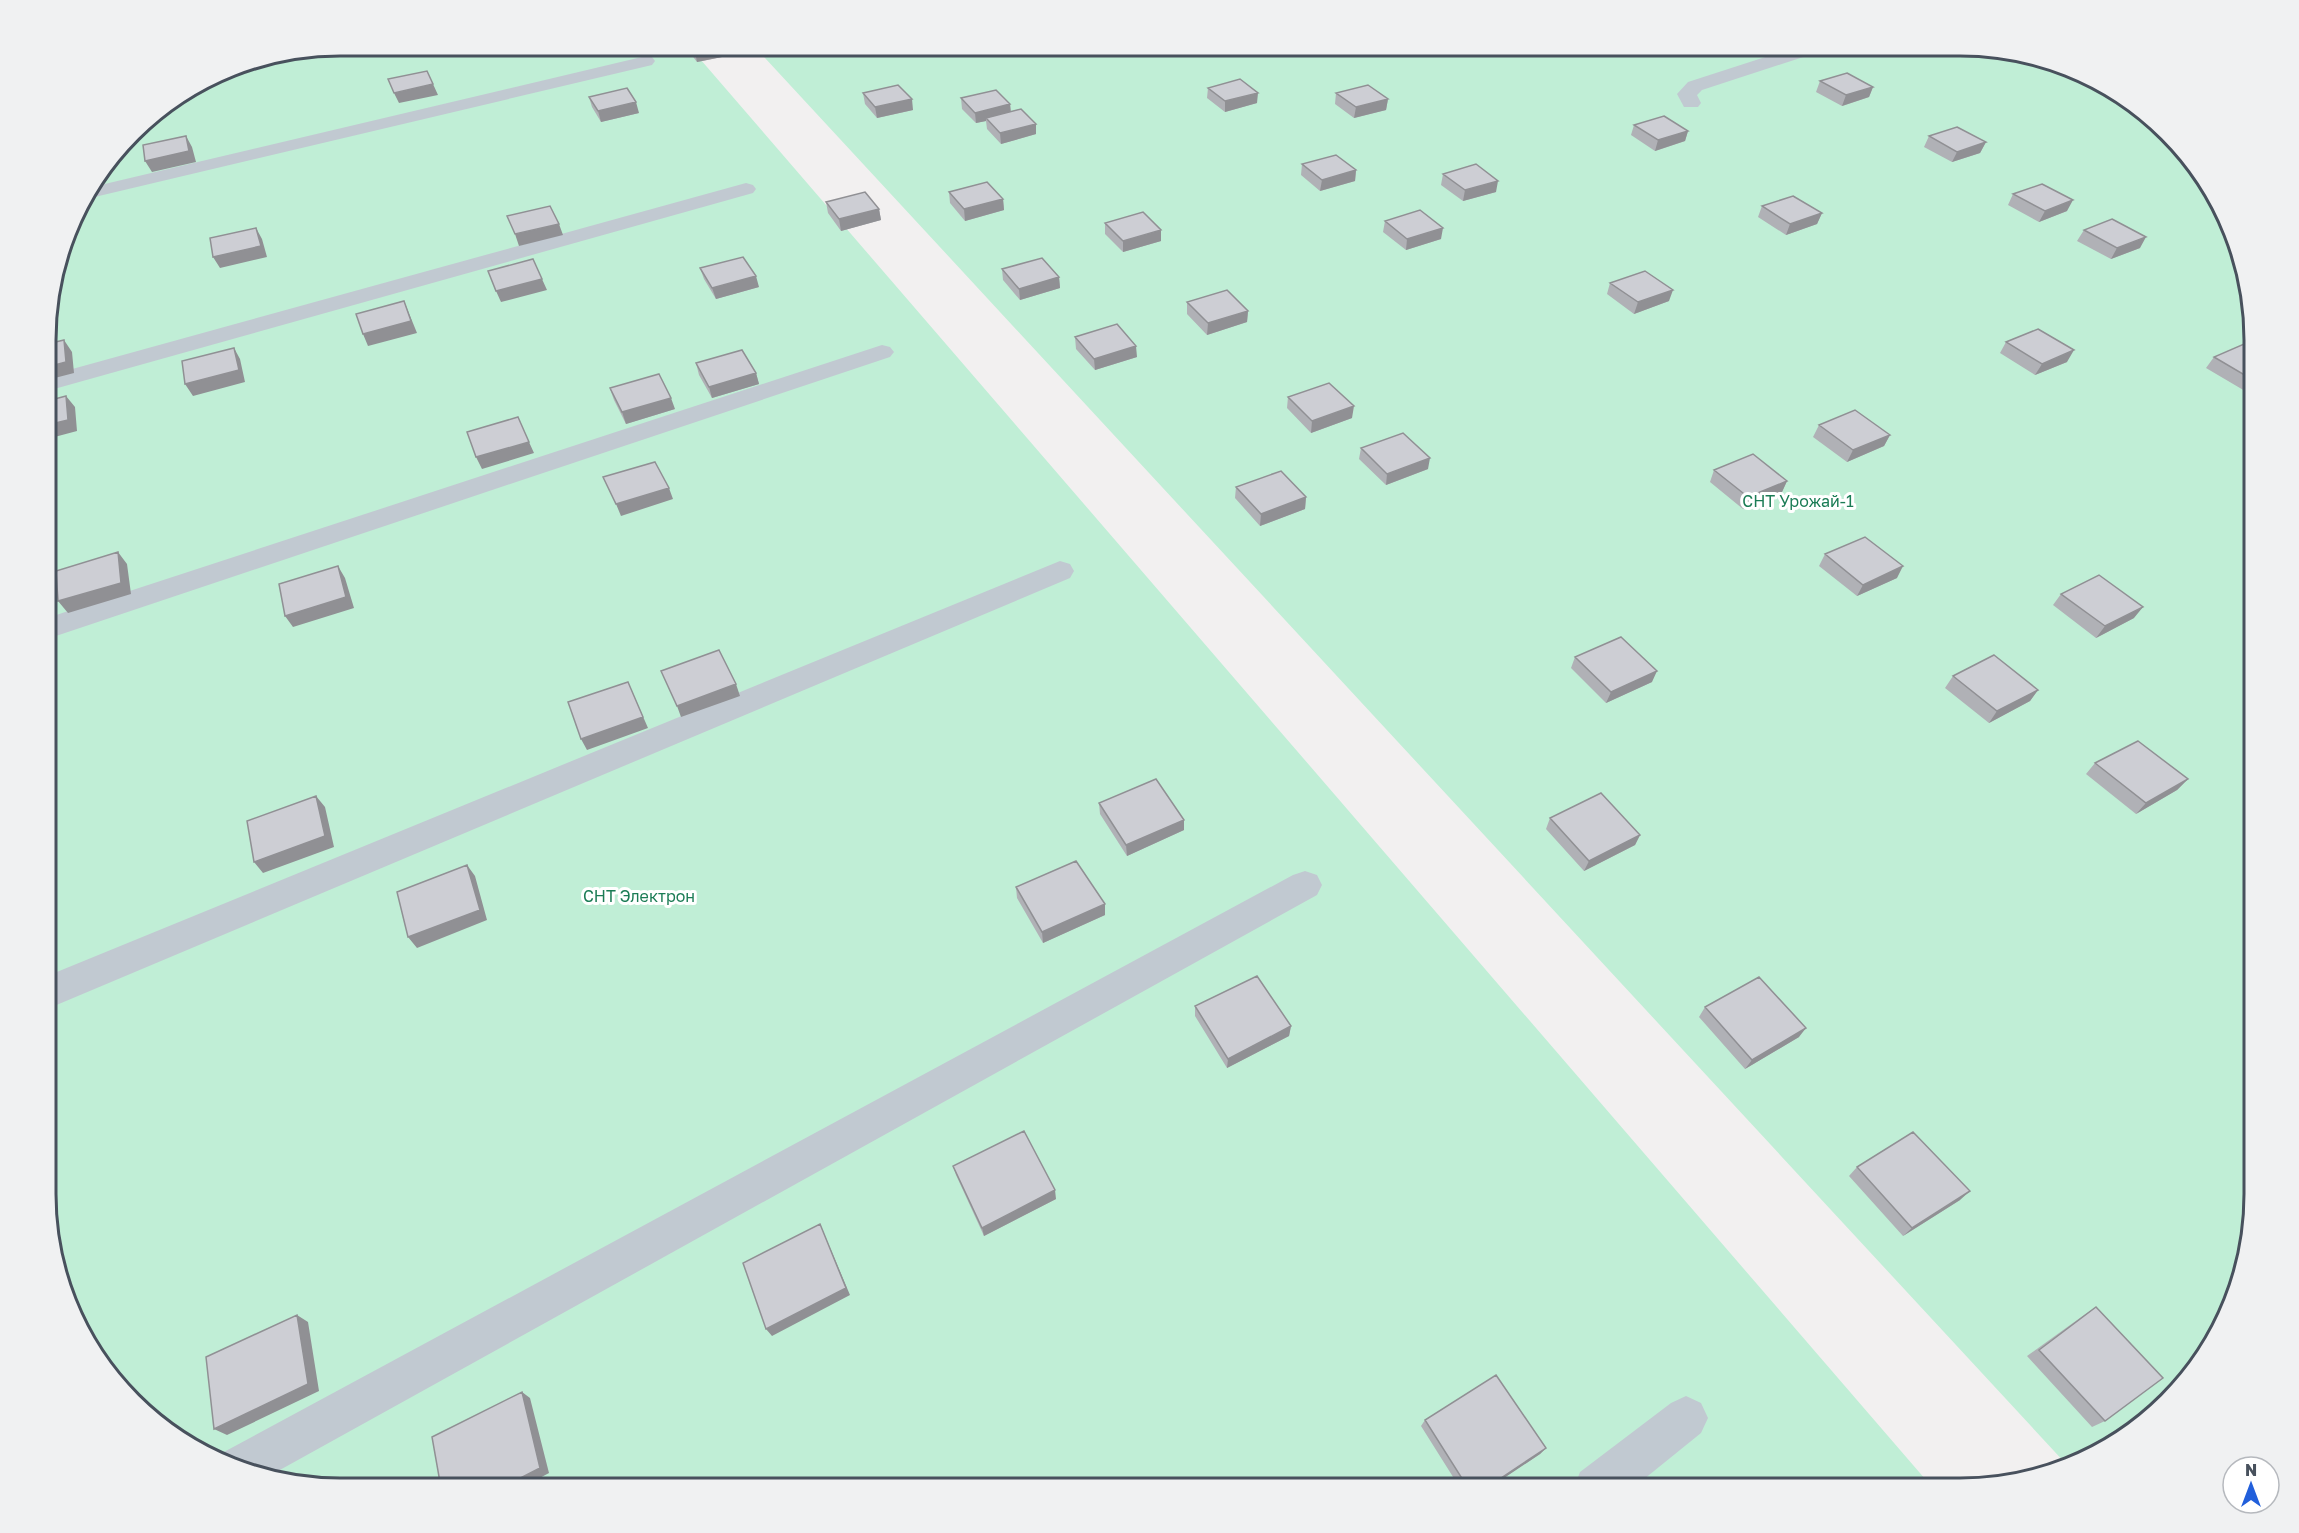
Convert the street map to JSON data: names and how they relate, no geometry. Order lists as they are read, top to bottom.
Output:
{
  "parks": ["СНТ Урожай-1", "СНТ Электрон"],
  "north": "top"
}
